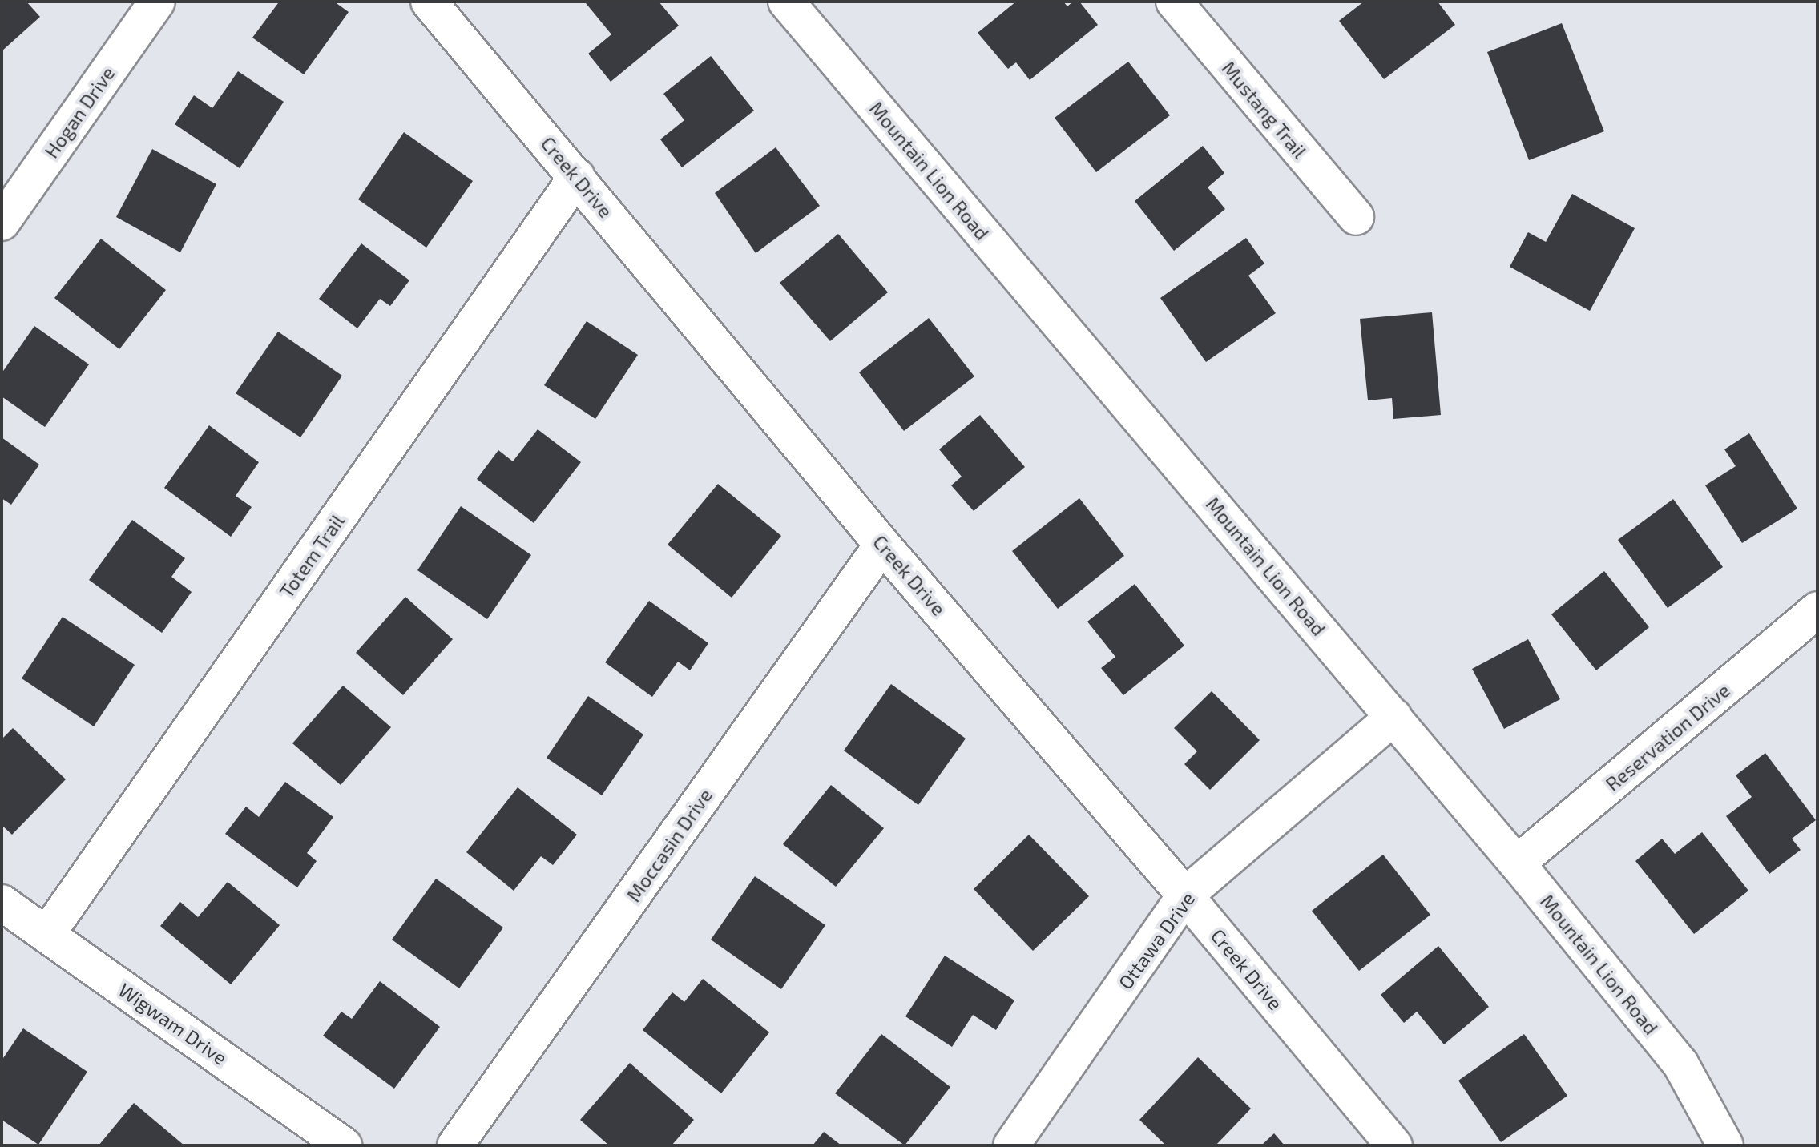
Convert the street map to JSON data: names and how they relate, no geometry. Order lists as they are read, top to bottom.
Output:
{
  "streets": {
    "street": [
      "Mustang Trail",
      "Hogan Drive",
      "Mountain Lion Road",
      "Creek Drive",
      "Totem Trail",
      "Reservation Drive",
      "Moccasin Drive",
      "Ottawa Drive",
      "Wigwam Drive"
    ]
  },
  "crossings": [
    ["Mountain Lion Road", "Reservation Drive"],
    ["Mountain Lion Road", "Ottawa Drive"],
    ["Creek Drive", "Totem Trail"],
    ["Creek Drive", "Moccasin Drive"],
    ["Creek Drive", "Ottawa Drive"],
    ["Totem Trail", "Wigwam Drive"]
  ]
}
